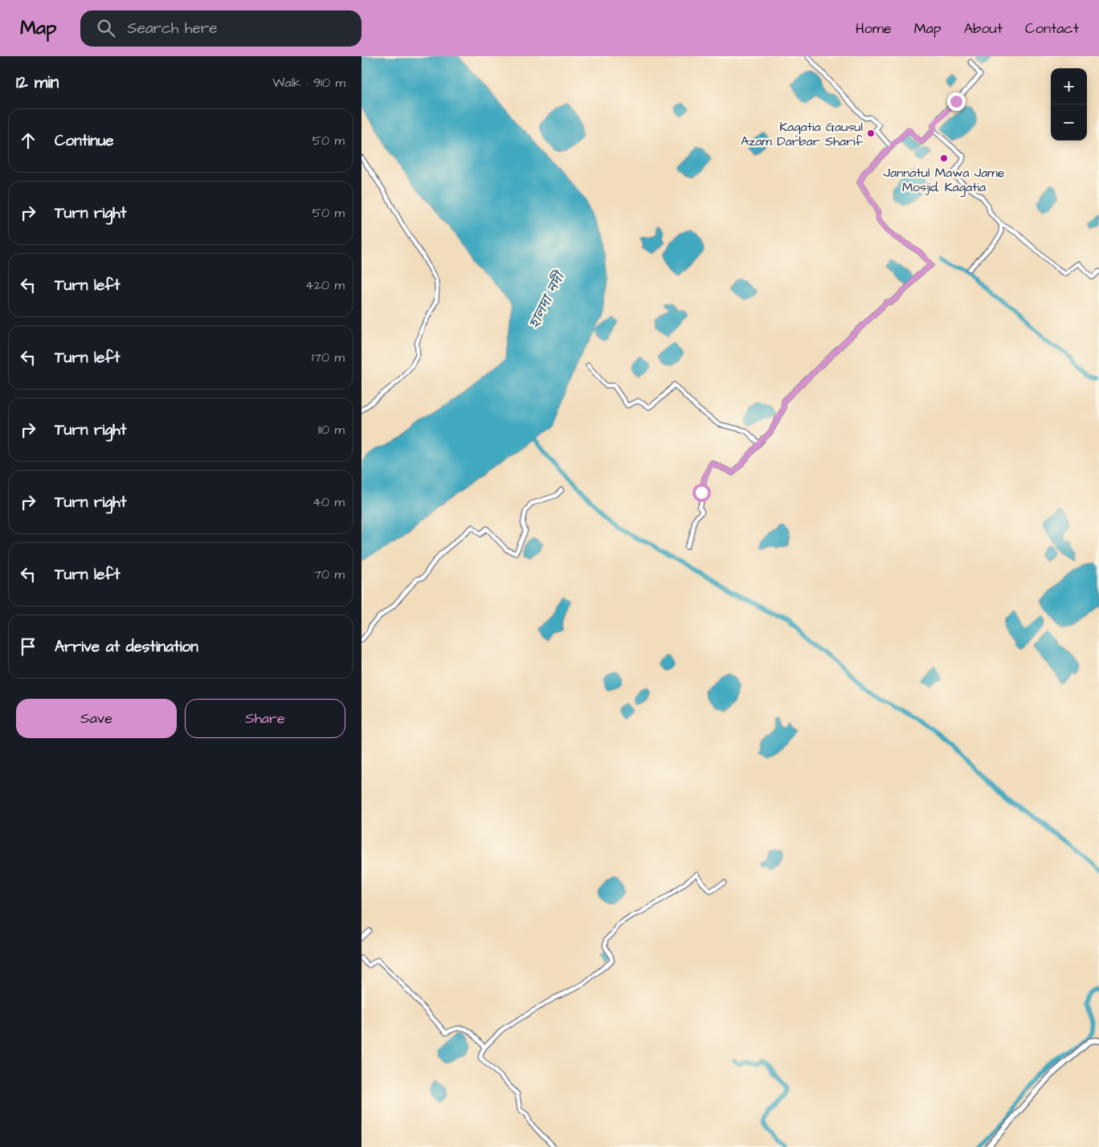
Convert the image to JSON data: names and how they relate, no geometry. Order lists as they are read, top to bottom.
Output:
{
  "water": ["হালদা নদী"],
  "places": ["Kagatia Gausul Azam Darbar Sharif", "Jannatul Mawa Jame Mosjid, Kagatia"],
  "page": {
    "header": "Map",
    "search": "Search here",
    "nav": [
      "Home",
      "Map",
      "About",
      "Contact"
    ],
    "heading": ["12 min", "Walk · 910 m"],
    "map_buttons": ["+", "−"],
    "list": [
      ["Continue", "50 m"],
      ["Turn right", "50 m"],
      ["Turn left", "420 m"],
      ["Turn left", "170 m"],
      ["Turn right", "110 m"],
      ["Turn right", "40 m"],
      ["Turn left", "70 m"],
      "Arrive at destination"
    ],
    "buttons": ["Save", "Share"]
  }
}
